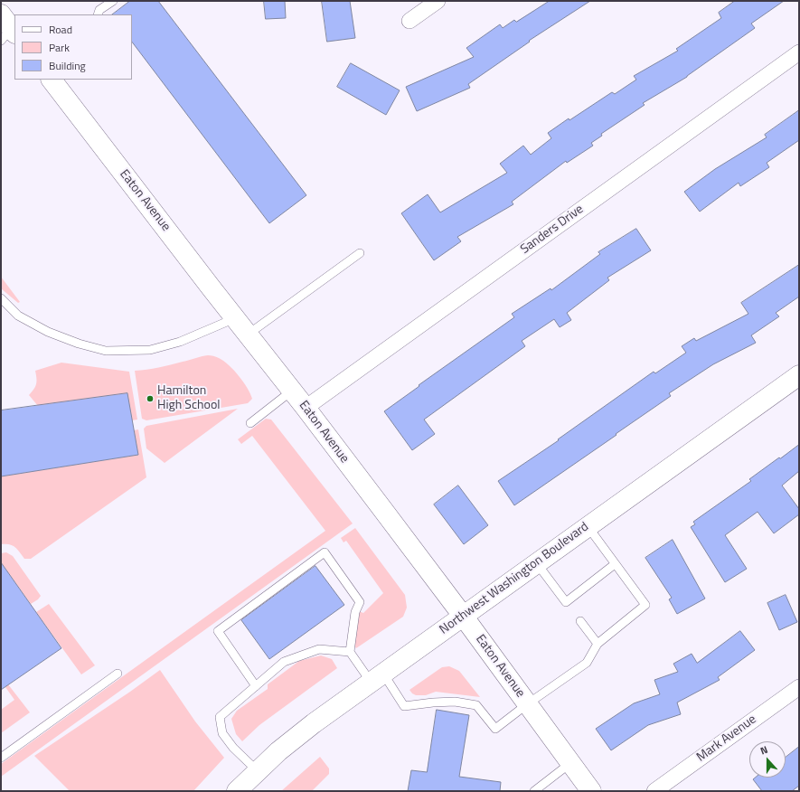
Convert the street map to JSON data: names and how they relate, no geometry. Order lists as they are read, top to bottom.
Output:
{
  "streets": {
    "main road": ["Eaton Avenue", "Northwest Washington Boulevard"],
    "street": ["Sanders Drive", "Mark Avenue"]
  },
  "crossings": [
    ["Eaton Avenue", "Sanders Drive"],
    ["Eaton Avenue", "Northwest Washington Boulevard"]
  ],
  "places": ["Hamilton High School"],
  "legend": ["Road", "Park", "Building"],
  "north": "top"
}
